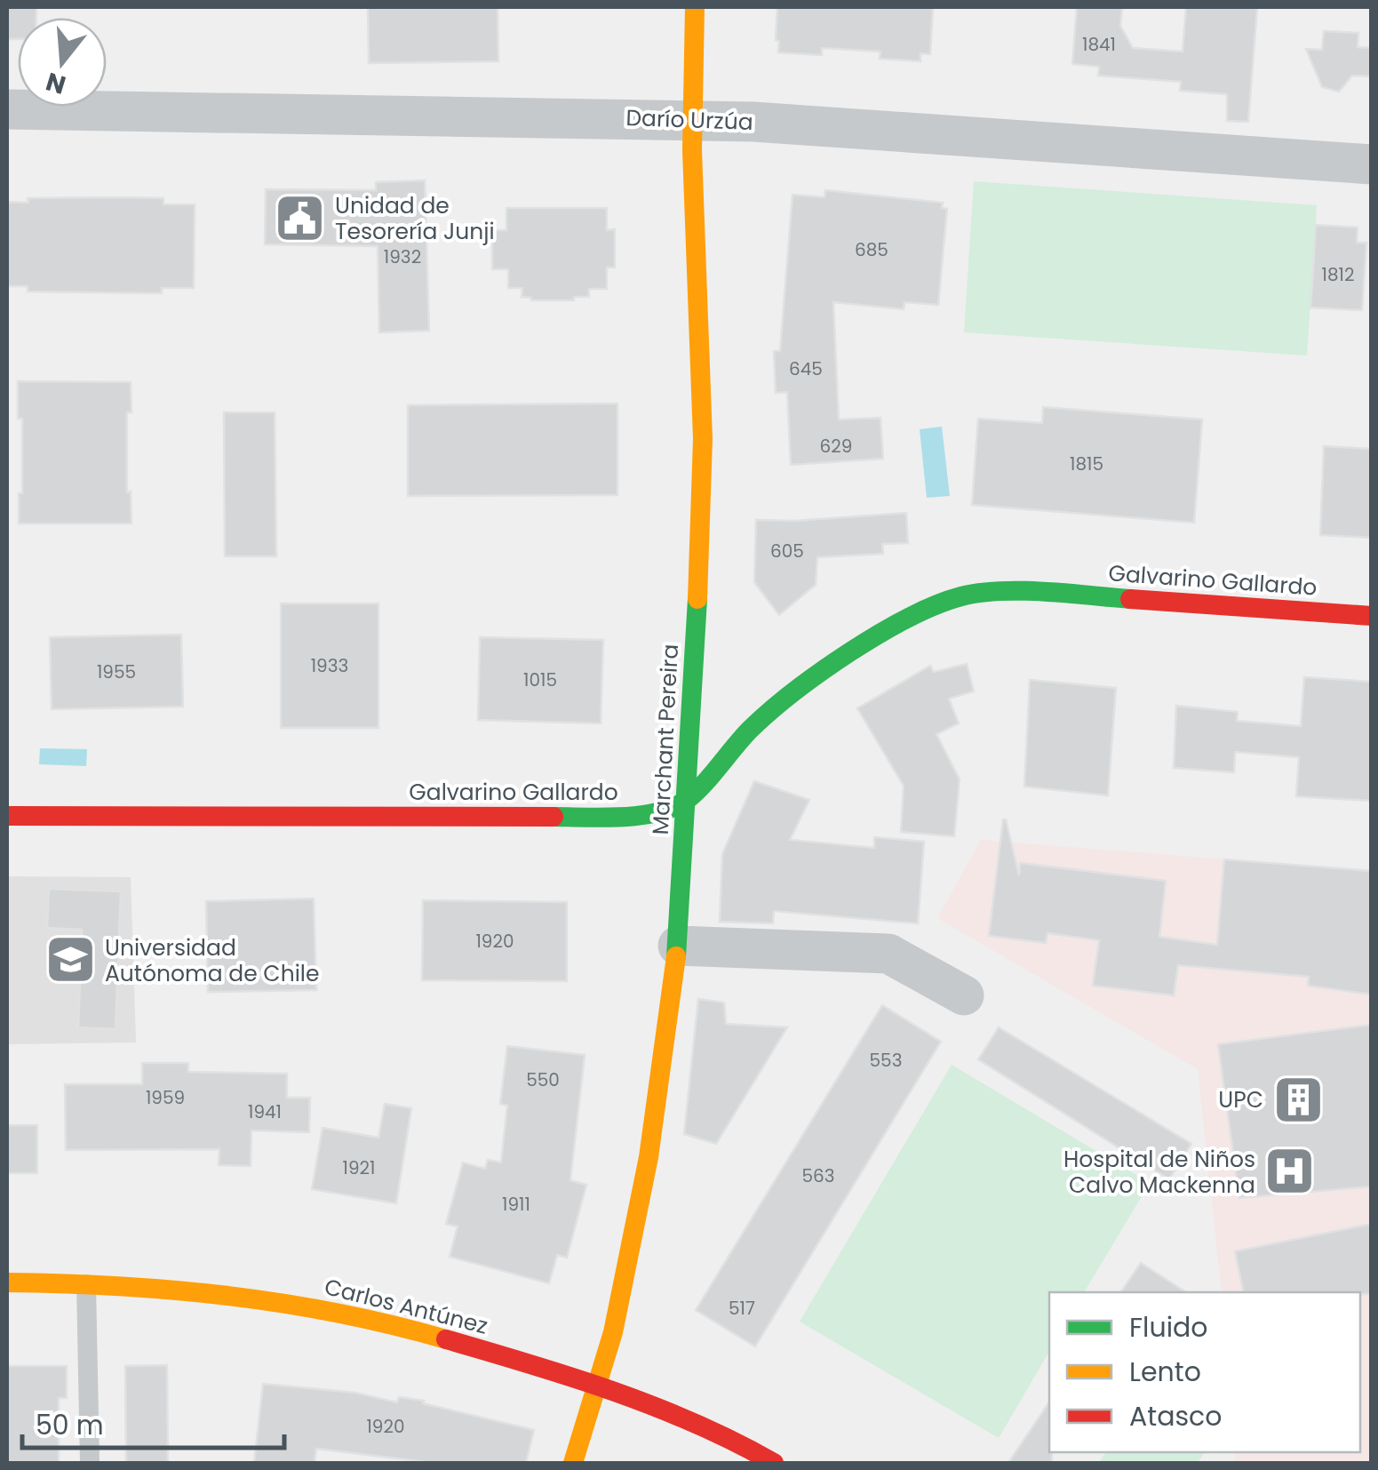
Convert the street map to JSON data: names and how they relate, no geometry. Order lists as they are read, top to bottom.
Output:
{
  "streets": {
    "street": [
      "Darío Urzúa",
      "Galvarino Gallardo",
      "Marchant Pereira",
      "Carlos Antúnez"
    ]
  },
  "crossings": [
    ["Darío Urzúa", "Marchant Pereira"],
    ["Galvarino Gallardo", "Marchant Pereira"],
    ["Marchant Pereira", "Carlos Antúnez"]
  ],
  "places": {
    "public building": ["Unidad de Tesorería Junji"],
    "school or university": ["Universidad Autónoma de Chile"],
    "building": ["UPC"],
    "hospital": ["Hospital de Niños Calvo Mackenna"]
  },
  "house_numbers": [
    "1841",
    "685",
    "1932",
    "1812",
    "645",
    "629",
    "1815",
    "605",
    "1933",
    "1955",
    "1015",
    "1920",
    "553",
    "550",
    "1959",
    "1941",
    "1921",
    "563",
    "1911",
    "517",
    "1920"
  ],
  "legend": ["Fluido", "Lento", "Atasco"],
  "scale_bar": "50 m",
  "north": "bottom"
}
